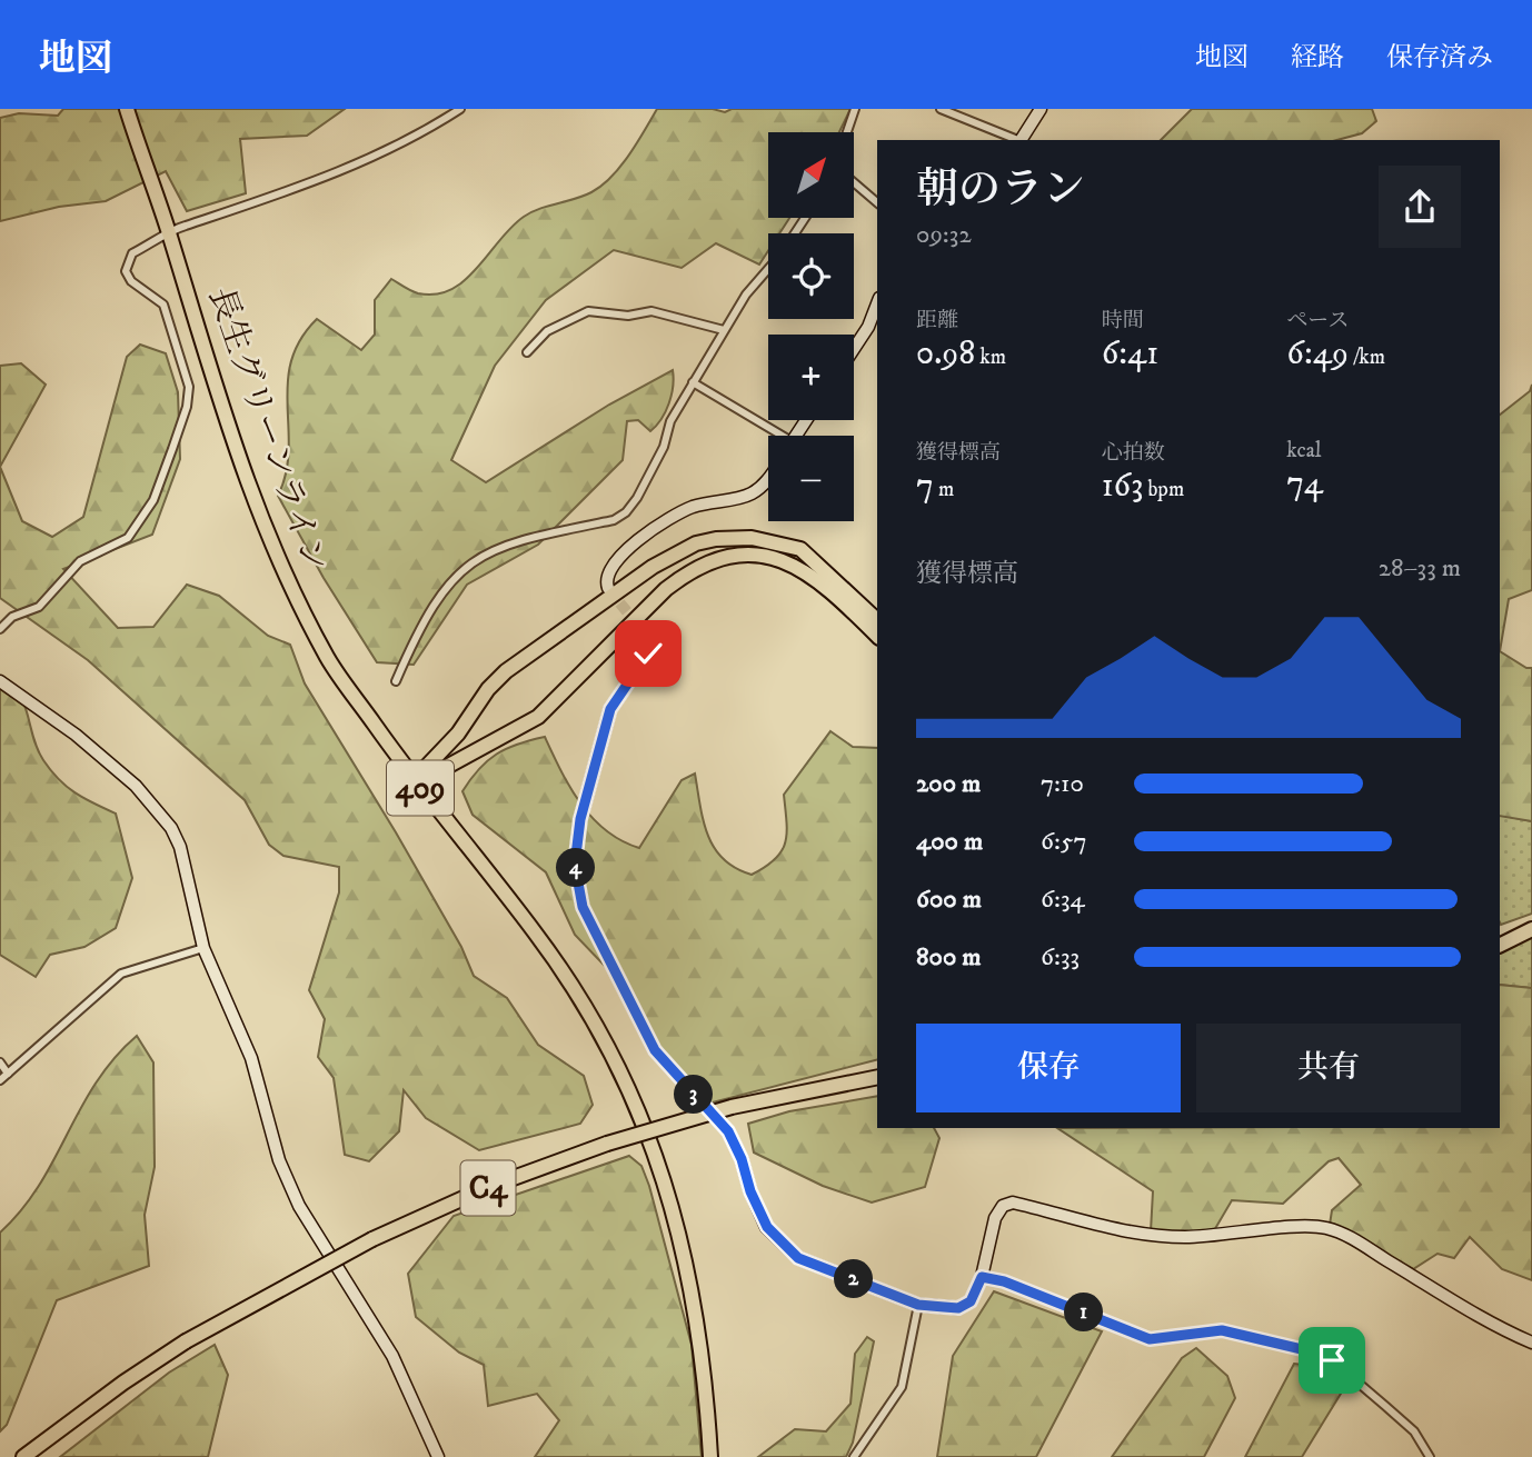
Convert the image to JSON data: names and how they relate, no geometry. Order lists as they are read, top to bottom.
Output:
{
  "streets": {
    "highway": ["長生グリーンライン", "409", "C4"]
  },
  "north": "top right",
  "page": {
    "header": "地図",
    "nav": ["地図", "経路", "保存済み"],
    "map_buttons": ["+", "−"],
    "heading": ["朝のラン", "09:32"],
    "stats": [
      ["距離", "0.98 km"],
      ["時間", "6:41"],
      ["ペース", "6:49 /km"],
      ["獲得標高", "7 m"],
      ["心拍数", "163 bpm"],
      ["kcal", "74"]
    ],
    "chart": ["獲得標高", "28–33 m"],
    "list": [
      {
        "name": "200 m",
        "note": "7:10"
      },
      {
        "name": "400 m",
        "note": "6:57"
      },
      {
        "name": "600 m",
        "note": "6:34"
      },
      {
        "name": "800 m",
        "note": "6:33"
      }
    ],
    "pins": [
      "4",
      "3",
      "2",
      "1"
    ],
    "buttons": ["保存", "共有"]
  }
}
